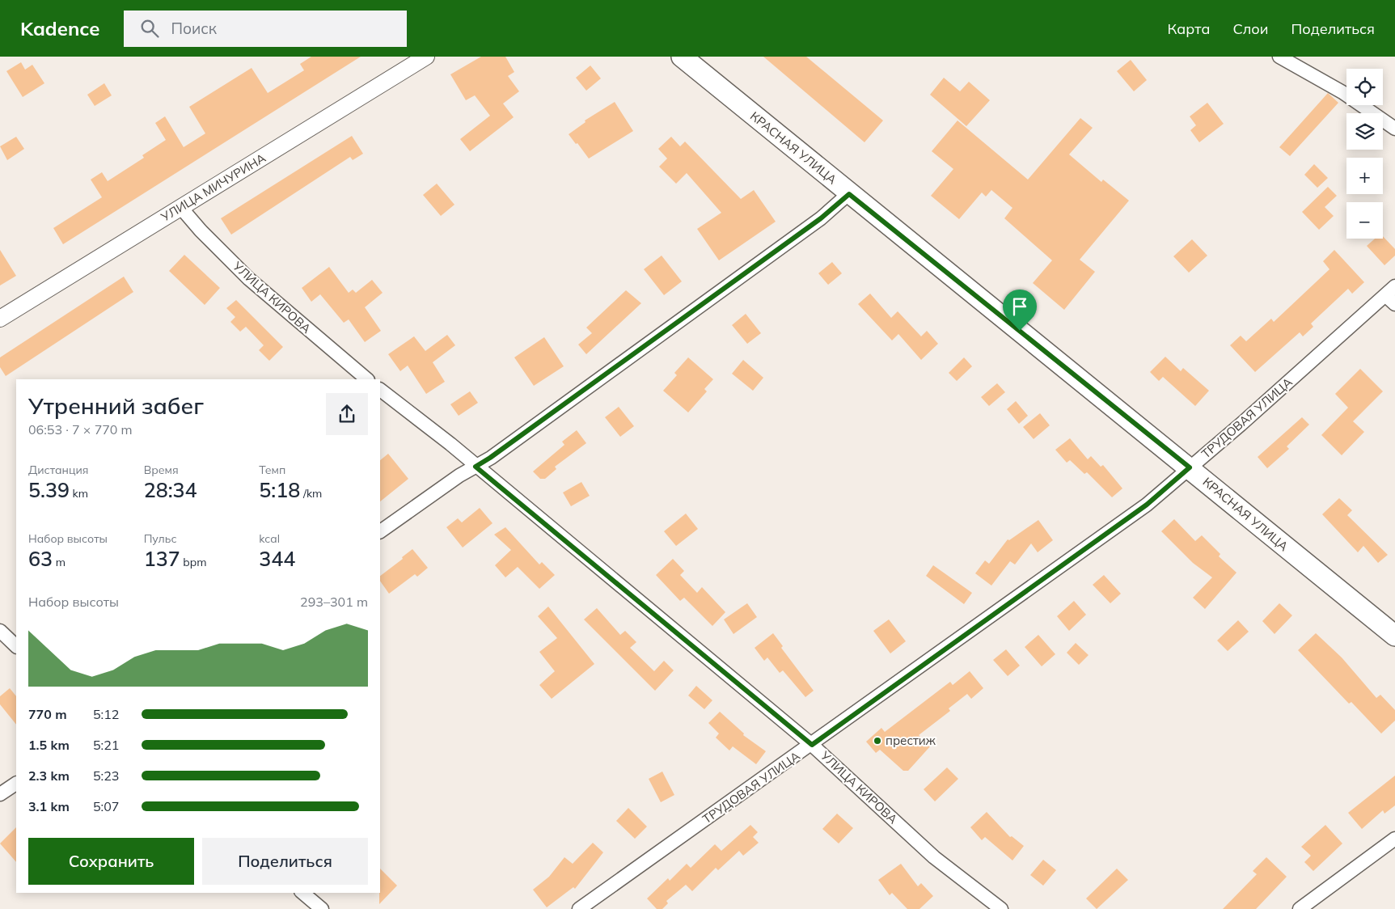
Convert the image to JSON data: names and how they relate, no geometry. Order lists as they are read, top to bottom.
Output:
{
  "streets": {
    "main road": ["КРАСНАЯ УЛИЦА"],
    "street": ["УЛИЦА МИЧУРИНА", "УЛИЦА КИРОВА", "ТРУДОВАЯ УЛИЦА"]
  },
  "crossings": [
    ["КРАСНАЯ УЛИЦА", "ТРУДОВАЯ УЛИЦА"],
    ["УЛИЦА МИЧУРИНА", "УЛИЦА КИРОВА"],
    ["УЛИЦА КИРОВА", "ТРУДОВАЯ УЛИЦА"]
  ],
  "places": ["престиж"],
  "page": {
    "header": "Kadence",
    "search": "Поиск",
    "nav": ["Карта", "Слои", "Поделиться"],
    "map_buttons": ["+", "−"],
    "heading": ["Утренний забег", "06:53 · 7 × 770 m"],
    "stats": [
      ["Дистанция", "5.39 km"],
      ["Время", "28:34"],
      ["Темп", "5:18 /km"],
      ["Набор высоты", "63 m"],
      ["Пульс", "137 bpm"],
      ["kcal", "344"]
    ],
    "chart": ["Набор высоты", "293–301 m"],
    "list": [
      {
        "name": "770 m",
        "note": "5:12"
      },
      {
        "name": "1.5 km",
        "note": "5:21"
      },
      {
        "name": "2.3 km",
        "note": "5:23"
      },
      {
        "name": "3.1 km",
        "note": "5:07"
      }
    ],
    "buttons": ["Сохранить", "Поделиться"]
  }
}
